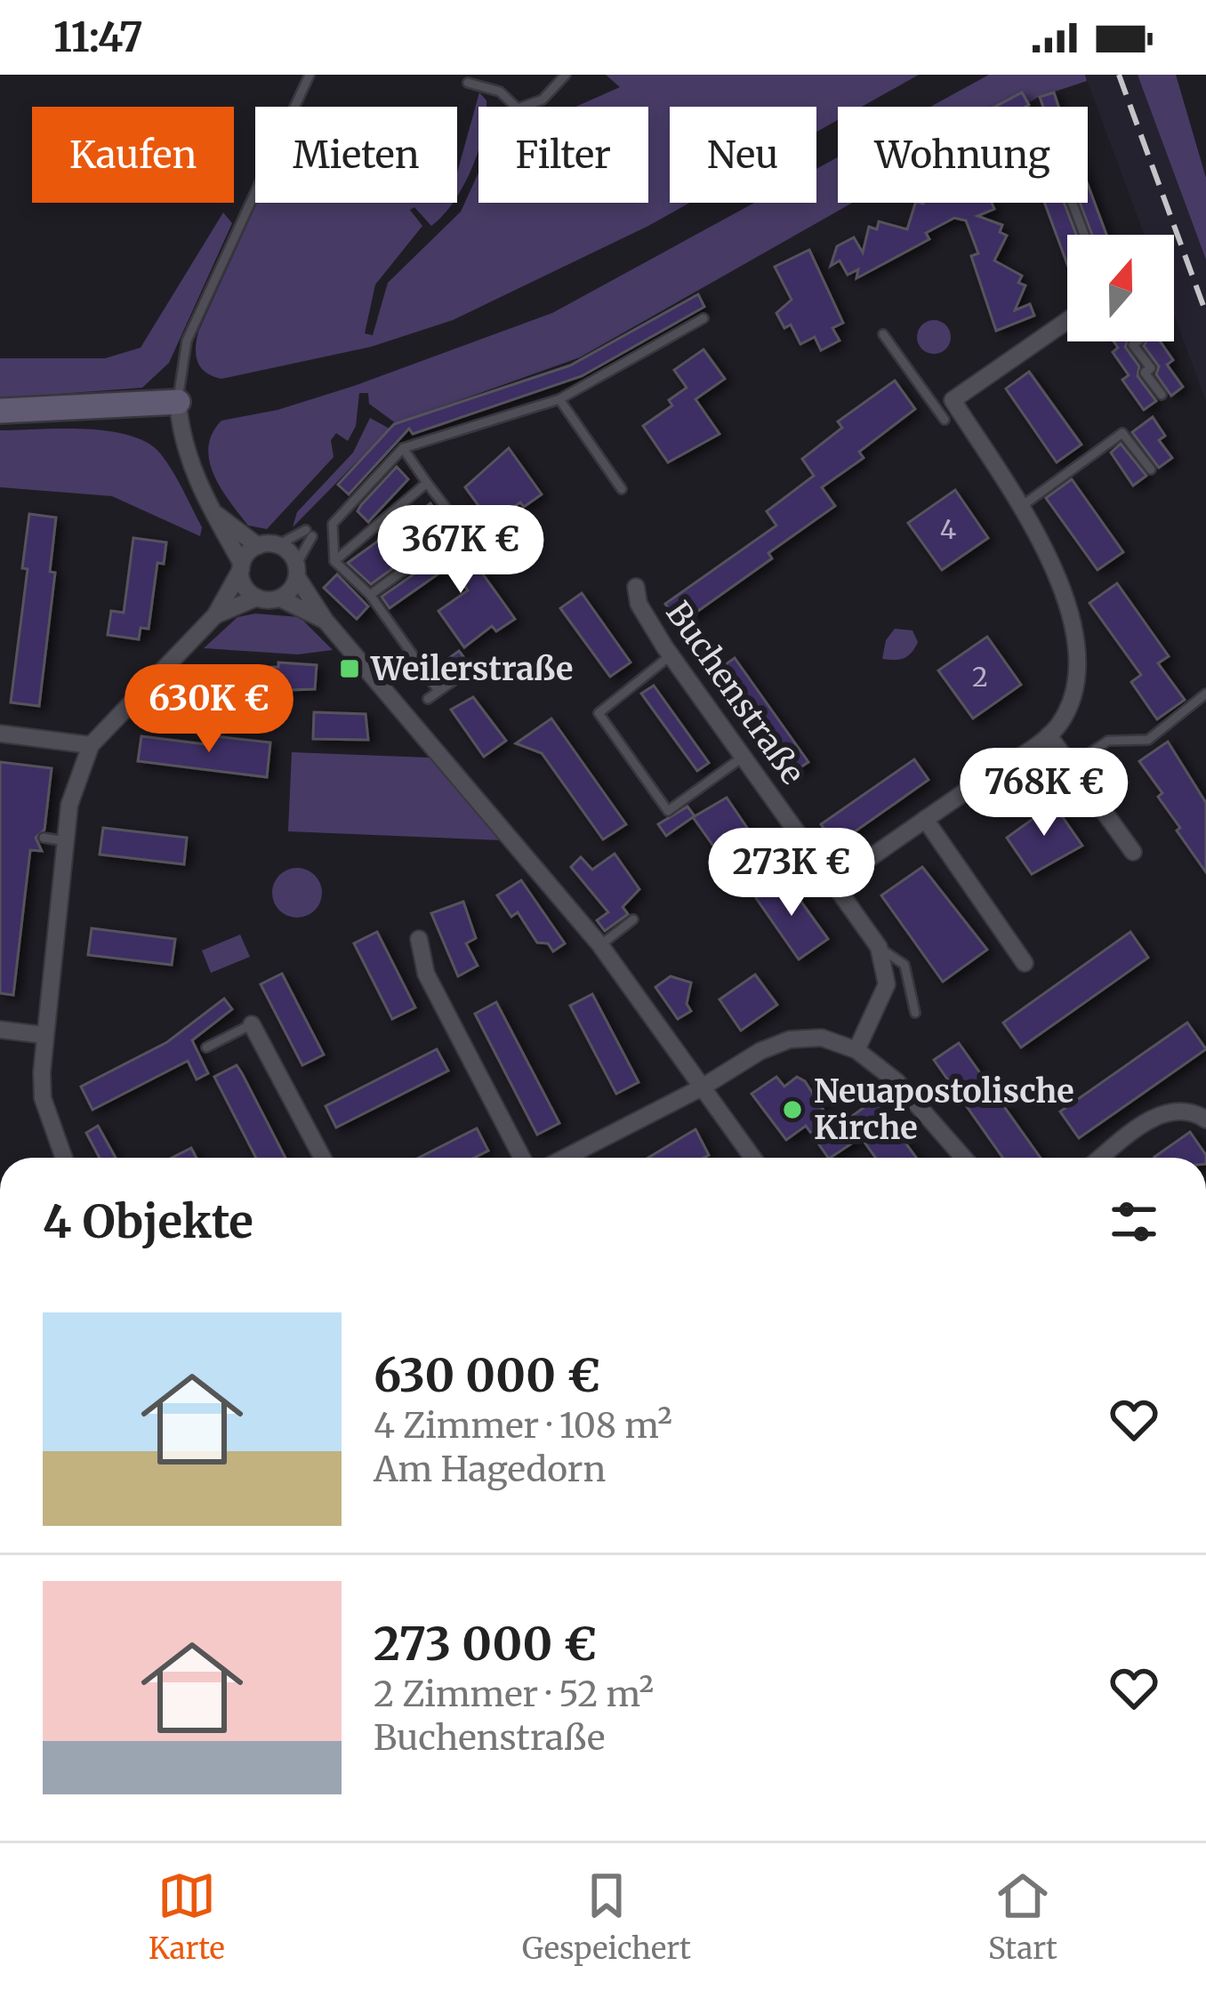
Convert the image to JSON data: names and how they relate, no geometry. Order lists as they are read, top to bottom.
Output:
{
  "streets": {
    "street": ["Buchenstraße"]
  },
  "places": {
    "transit": ["Weilerstraße"],
    "other": ["Neuapostolische Kirche"]
  },
  "house_numbers": ["4", "2"],
  "north": "top",
  "page": {
    "status": "11:47",
    "chip": [
      "Kaufen",
      "Mieten",
      "Filter",
      "Neu",
      "Wohnung"
    ],
    "price": [
      "367K €",
      "630K €",
      "768K €",
      "273K €"
    ],
    "heading": "4 Objekte",
    "list": [
      {
        "name": "630 000 €",
        "note": "4 Zimmer · 108 m² · Am Hagedorn"
      },
      {
        "name": "273 000 €",
        "note": "2 Zimmer · 52 m² · Buchenstraße"
      }
    ],
    "tabs": ["Karte", "Gespeichert", "Start"]
  }
}
